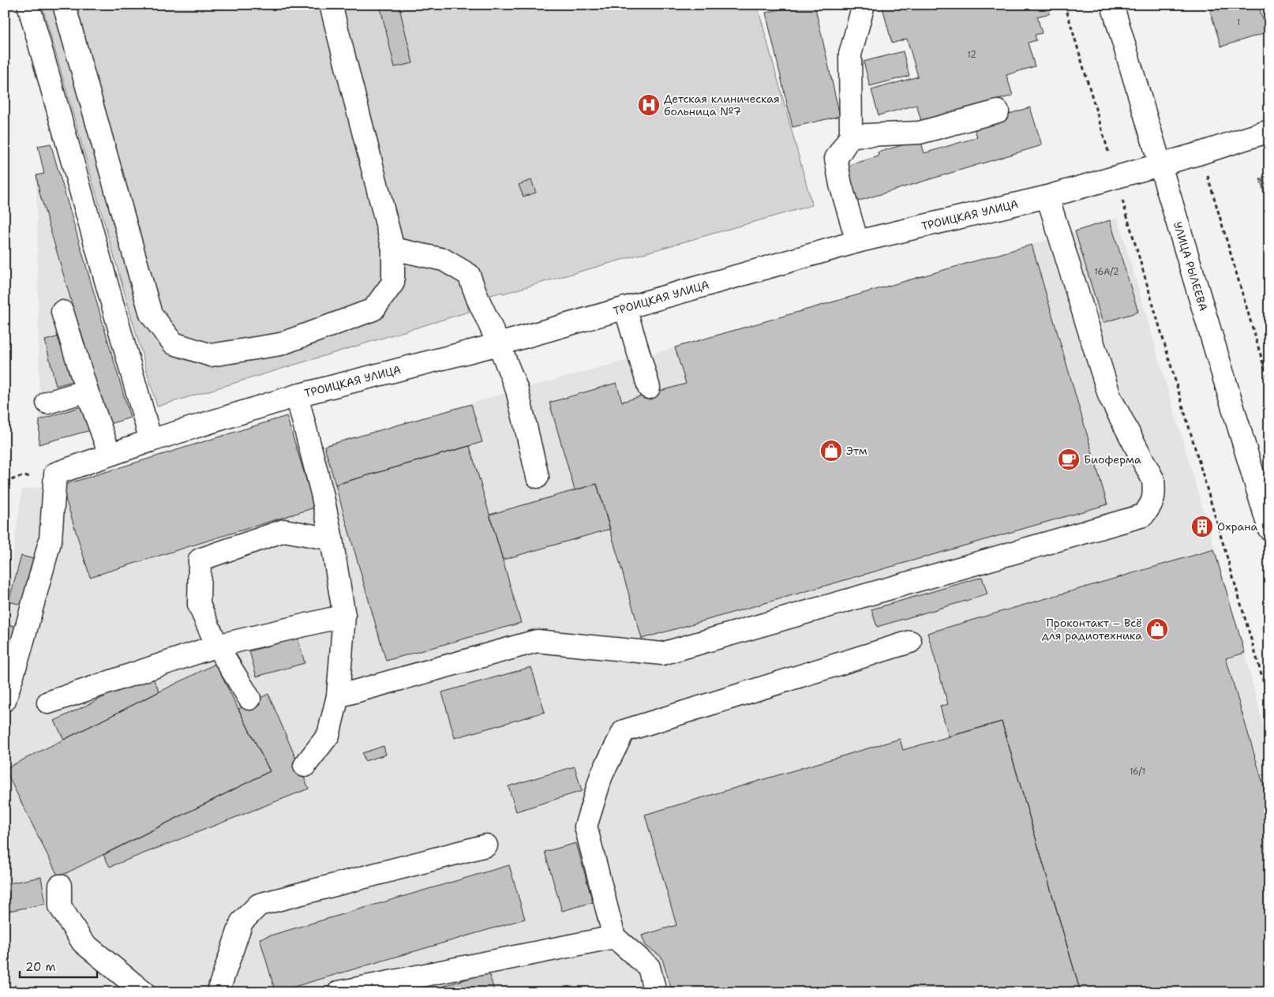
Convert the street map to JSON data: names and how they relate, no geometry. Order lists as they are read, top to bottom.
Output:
{
  "streets": {
    "street": ["ТРОИЦКАЯ УЛИЦА", "УЛИЦА РЫЛЕЕВА"]
  },
  "crossings": [
    ["ТРОИЦКАЯ УЛИЦА", "УЛИЦА РЫЛЕЕВА"]
  ],
  "places": {
    "hospital": ["Детская клиническая больница №7"],
    "shop": ["Этм", "Проконтакт – Всё для радиотехника"],
    "cafe": ["Биоферма"],
    "building": ["Охрана"]
  },
  "house_numbers": [
    "1",
    "12",
    "16А/2",
    "16/1"
  ],
  "scale_bar": "20 m"
}
